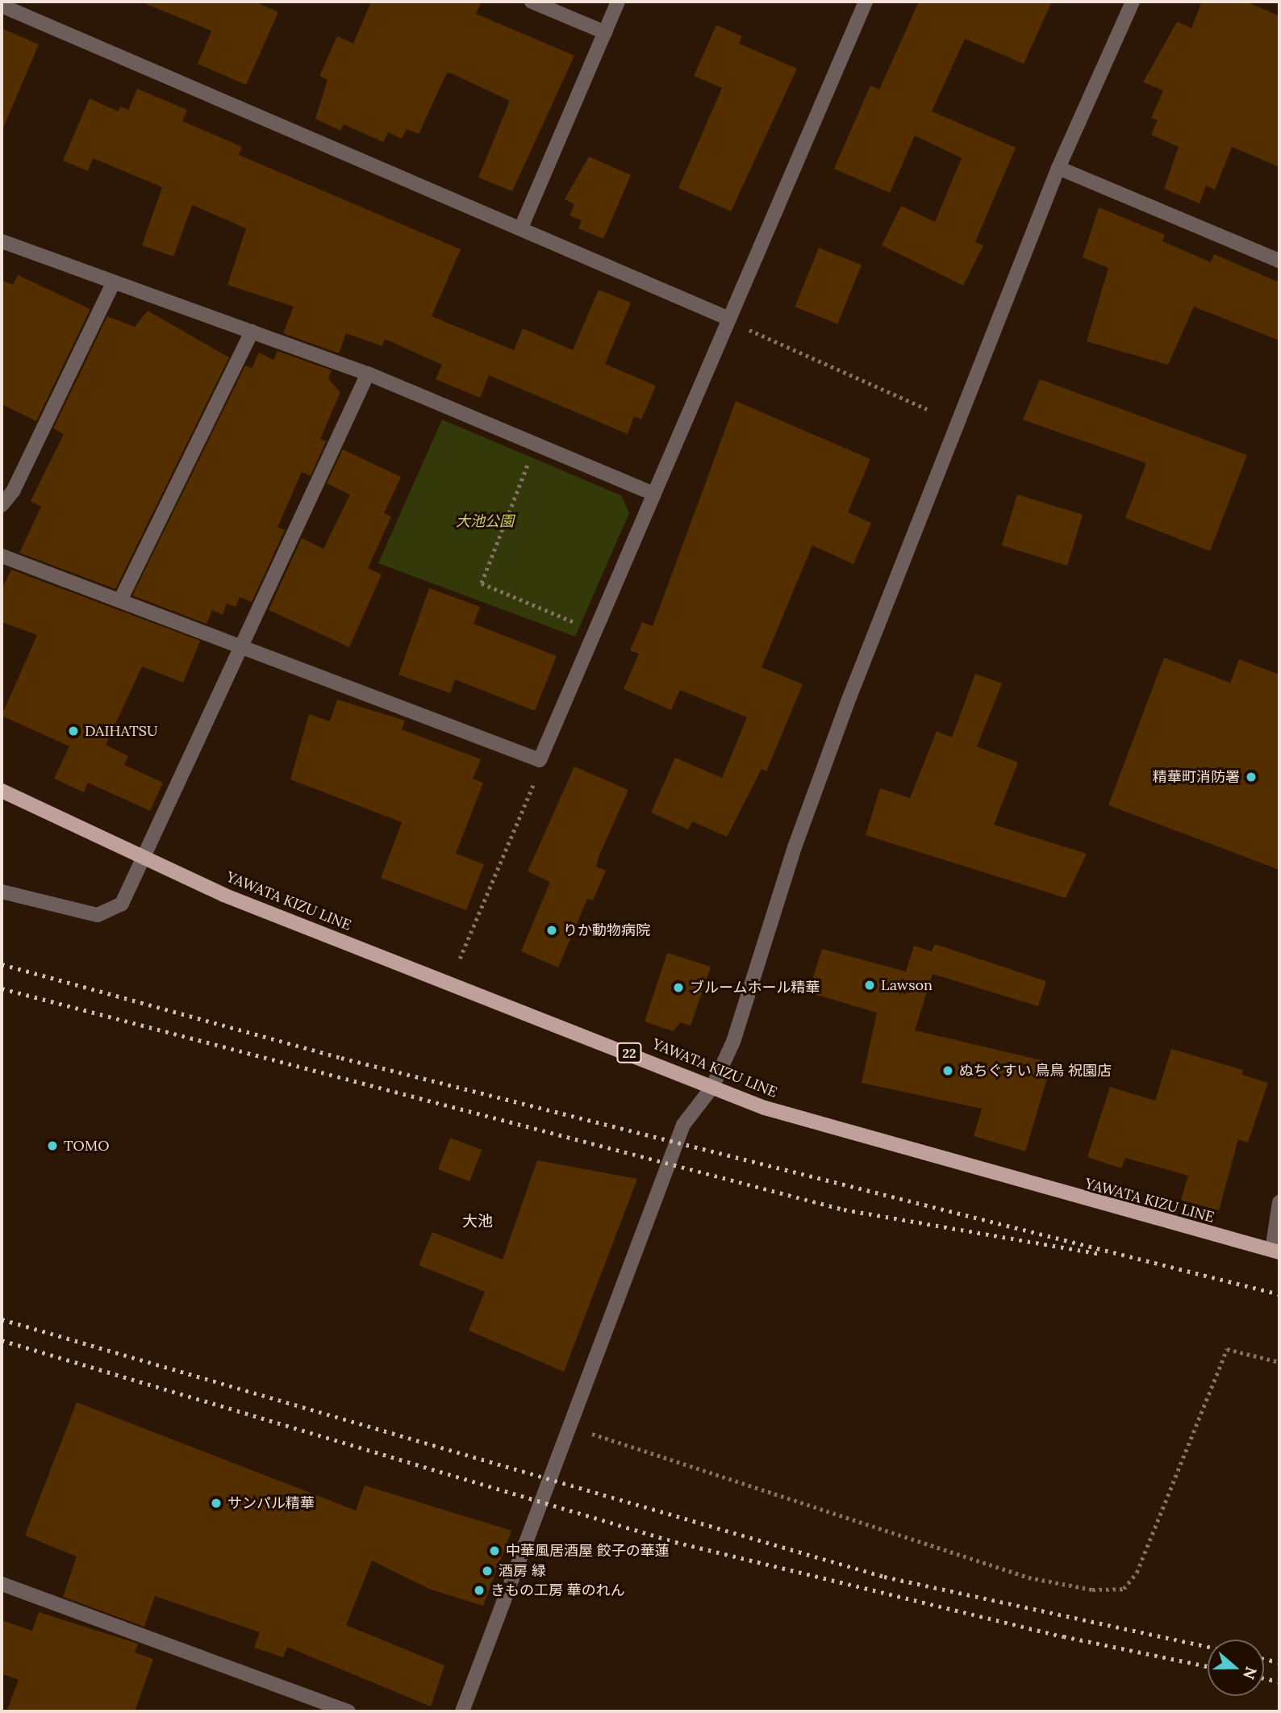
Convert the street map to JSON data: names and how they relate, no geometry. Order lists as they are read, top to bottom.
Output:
{
  "streets": {
    "main road": ["YAWATA KIZU LINE", "22"]
  },
  "districts": ["大池"],
  "parks": ["大池公園"],
  "places": [
    "DAIHATSU",
    "精華町消防署",
    "りか動物病院",
    "Lawson",
    "ブルームホール精華",
    "ぬちぐすい 鳥鳥 祝園店",
    "TOMO",
    "サンパル精華",
    "中華風居酒屋 餃子の華蓮",
    "酒房 緑",
    "きもの工房 華のれん"
  ],
  "north": "right"
}
